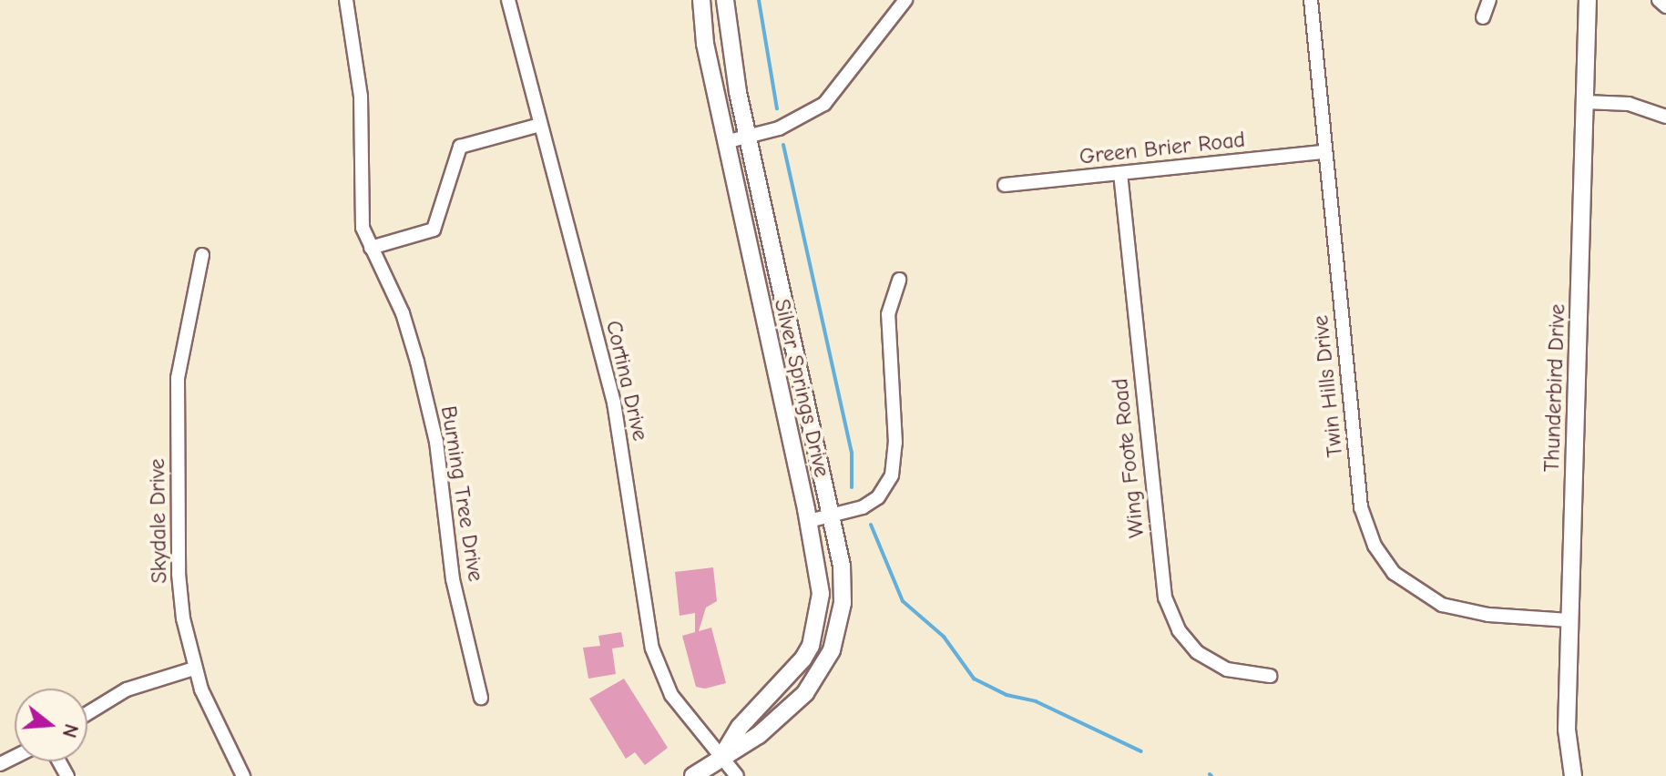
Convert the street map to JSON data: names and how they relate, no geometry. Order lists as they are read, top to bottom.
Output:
{
  "streets": {
    "street": [
      "Green Brier Road",
      "Cortina Drive",
      "Twin Hills Drive",
      "Silver Springs Drive",
      "Thunderbird Drive",
      "Wing Foote Road",
      "Burning Tree Drive",
      "Skydale Drive"
    ]
  },
  "crossings": [
    ["Green Brier Road", "Twin Hills Drive"],
    ["Green Brier Road", "Wing Foote Road"],
    ["Cortina Drive", "Silver Springs Drive"],
    ["Twin Hills Drive", "Thunderbird Drive"]
  ],
  "north": "right"
}
